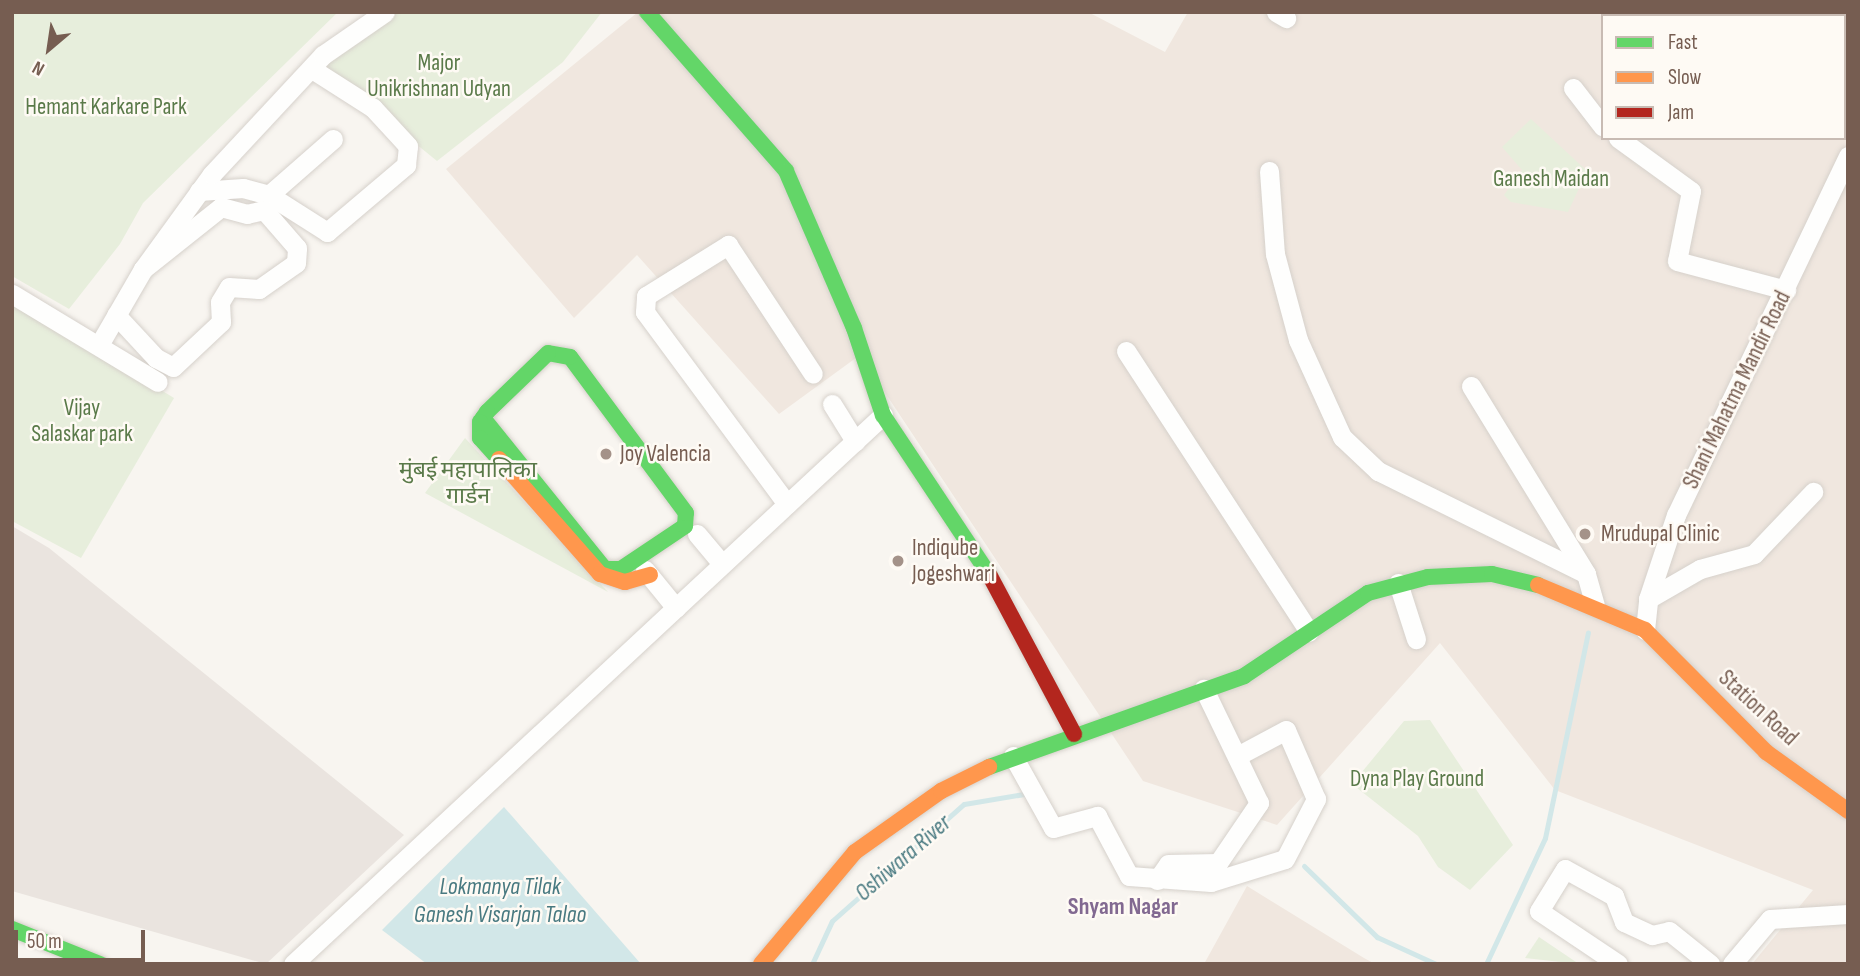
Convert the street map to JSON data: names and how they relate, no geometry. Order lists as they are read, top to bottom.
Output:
{
  "streets": {
    "street": ["Shani Mahatma Mandir Road", "Station Road"]
  },
  "crossings": [
    ["Shani Mahatma Mandir Road", "Station Road"]
  ],
  "districts": ["Shyam Nagar"],
  "water": ["Oshiwara River", "Lokmanya Tilak Ganesh Visarjan Talao"],
  "parks": [
    "Major Unikrishnan Udyan",
    "Hemant Karkare Park",
    "Ganesh Maidan",
    "Vijay Salaskar park",
    "मुंबई महापालिका गार्डन",
    "Dyna Play Ground"
  ],
  "places": ["Joy Valencia", "Mrudupal Clinic", "Indiqube Jogeshwari"],
  "legend": ["Fast", "Slow", "Jam"],
  "scale_bar": "50 m",
  "north": "bottom left"
}
